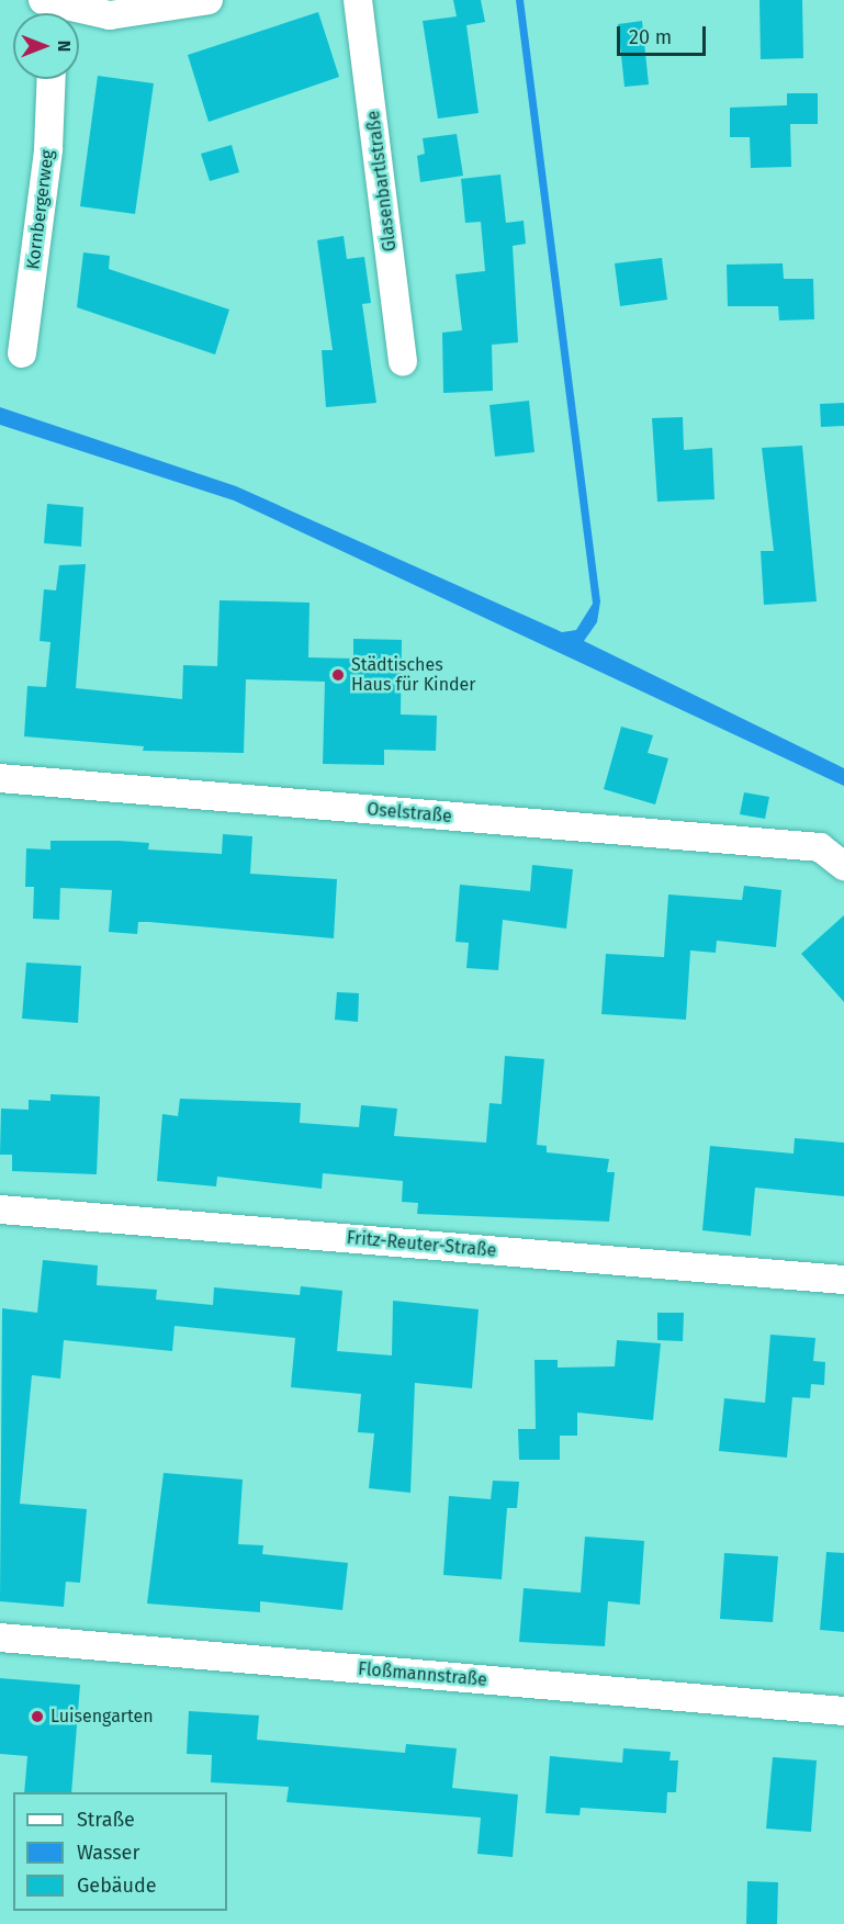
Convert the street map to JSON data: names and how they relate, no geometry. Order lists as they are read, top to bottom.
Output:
{
  "streets": {
    "street": [
      "Glasenbartlstraße",
      "Kornbergerweg",
      "Oselstraße",
      "Fritz-Reuter-Straße",
      "Floßmannstraße"
    ]
  },
  "places": ["Städtisches Haus für Kinder", "Luisengarten"],
  "legend": ["Straße", "Wasser", "Gebäude"],
  "scale_bar": "20 m",
  "north": "right"
}
